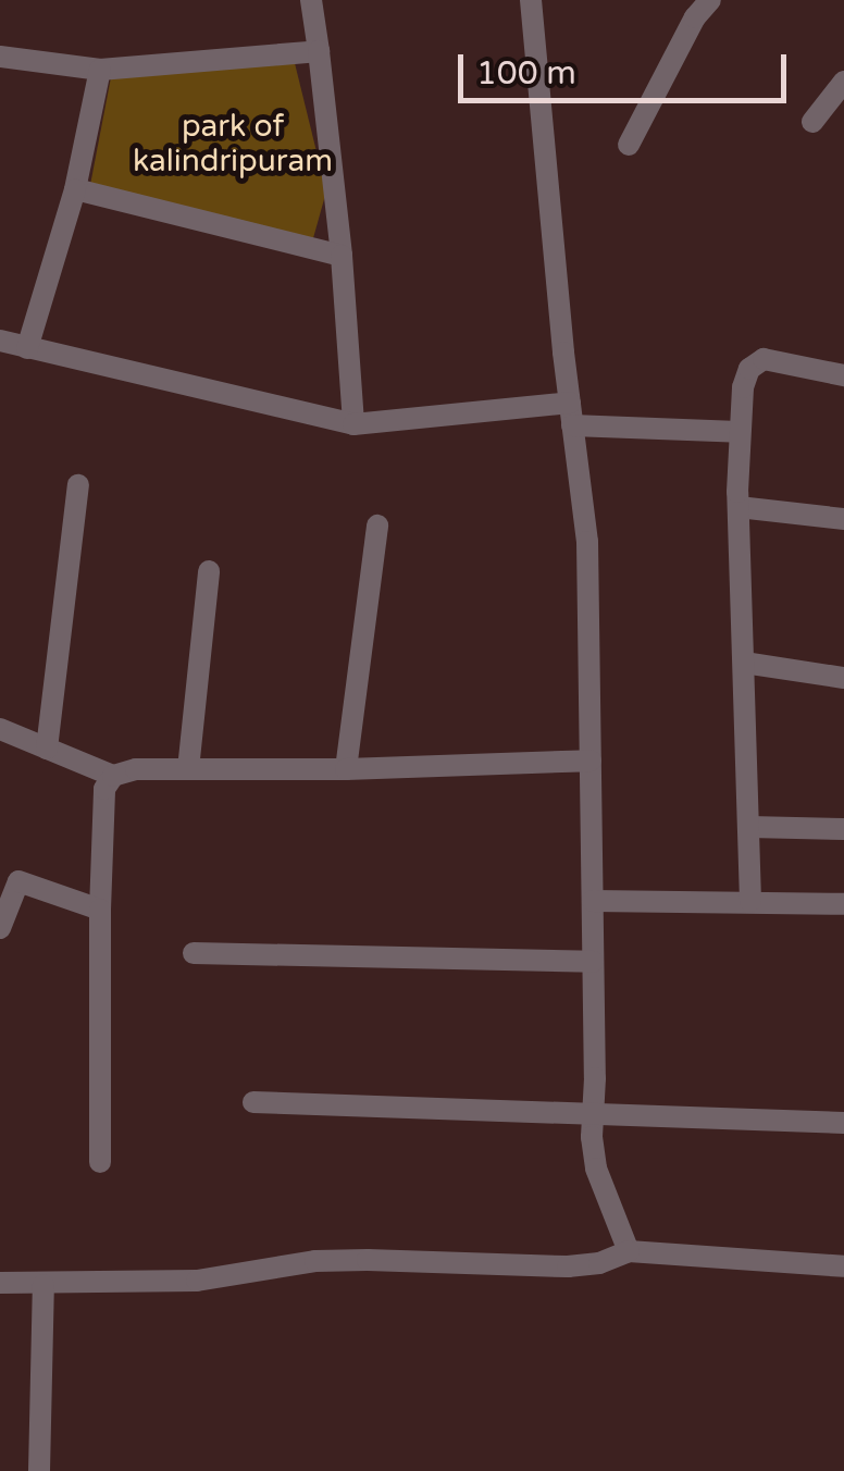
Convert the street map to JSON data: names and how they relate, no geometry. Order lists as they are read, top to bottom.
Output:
{
  "parks": ["park of kalindripuram"],
  "scale_bar": "100 m"
}
